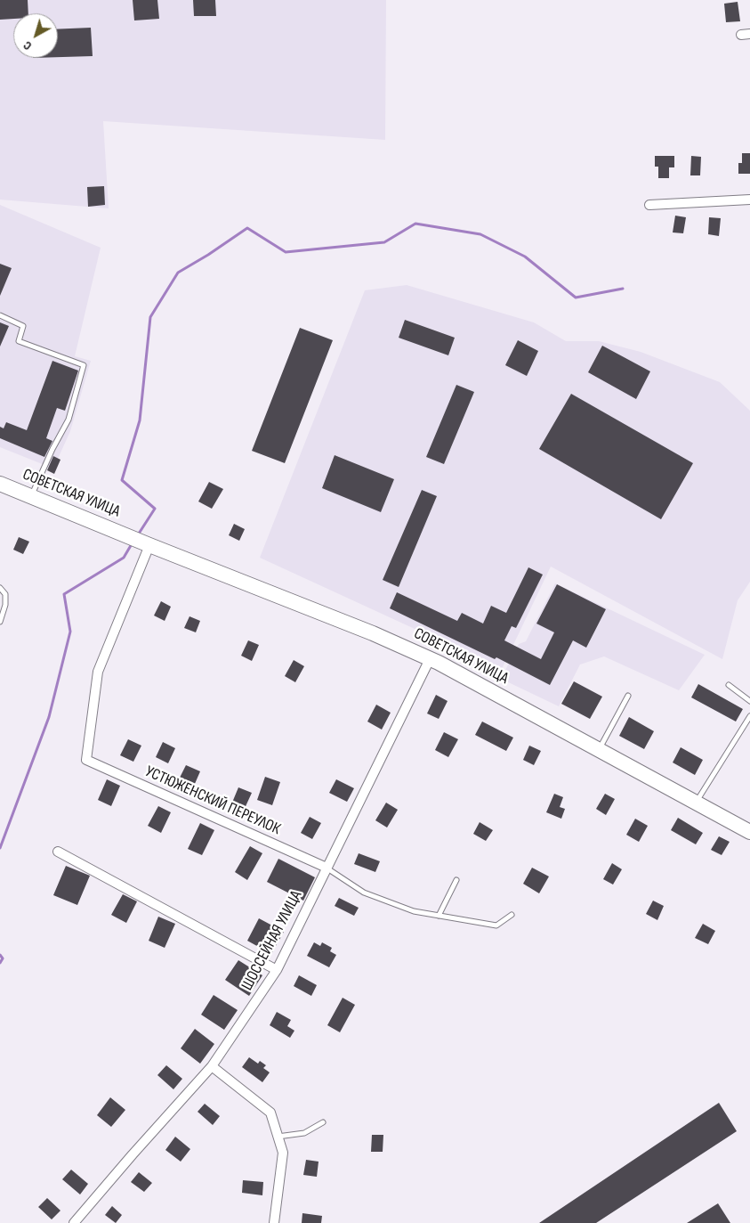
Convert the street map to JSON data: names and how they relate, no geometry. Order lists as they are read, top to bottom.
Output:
{
  "streets": {
    "main road": ["СОВЕТСКАЯ УЛИЦА"],
    "street": ["УСТЮЖЕНСКИЙ ПЕРЕУЛОК", "ШОССЕЙНАЯ УЛИЦА"]
  },
  "crossings": [
    ["СОВЕТСКАЯ УЛИЦА", "УСТЮЖЕНСКИЙ ПЕРЕУЛОК"],
    ["СОВЕТСКАЯ УЛИЦА", "ШОССЕЙНАЯ УЛИЦА"],
    ["УСТЮЖЕНСКИЙ ПЕРЕУЛОК", "ШОССЕЙНАЯ УЛИЦА"]
  ],
  "north": "bottom left"
}
